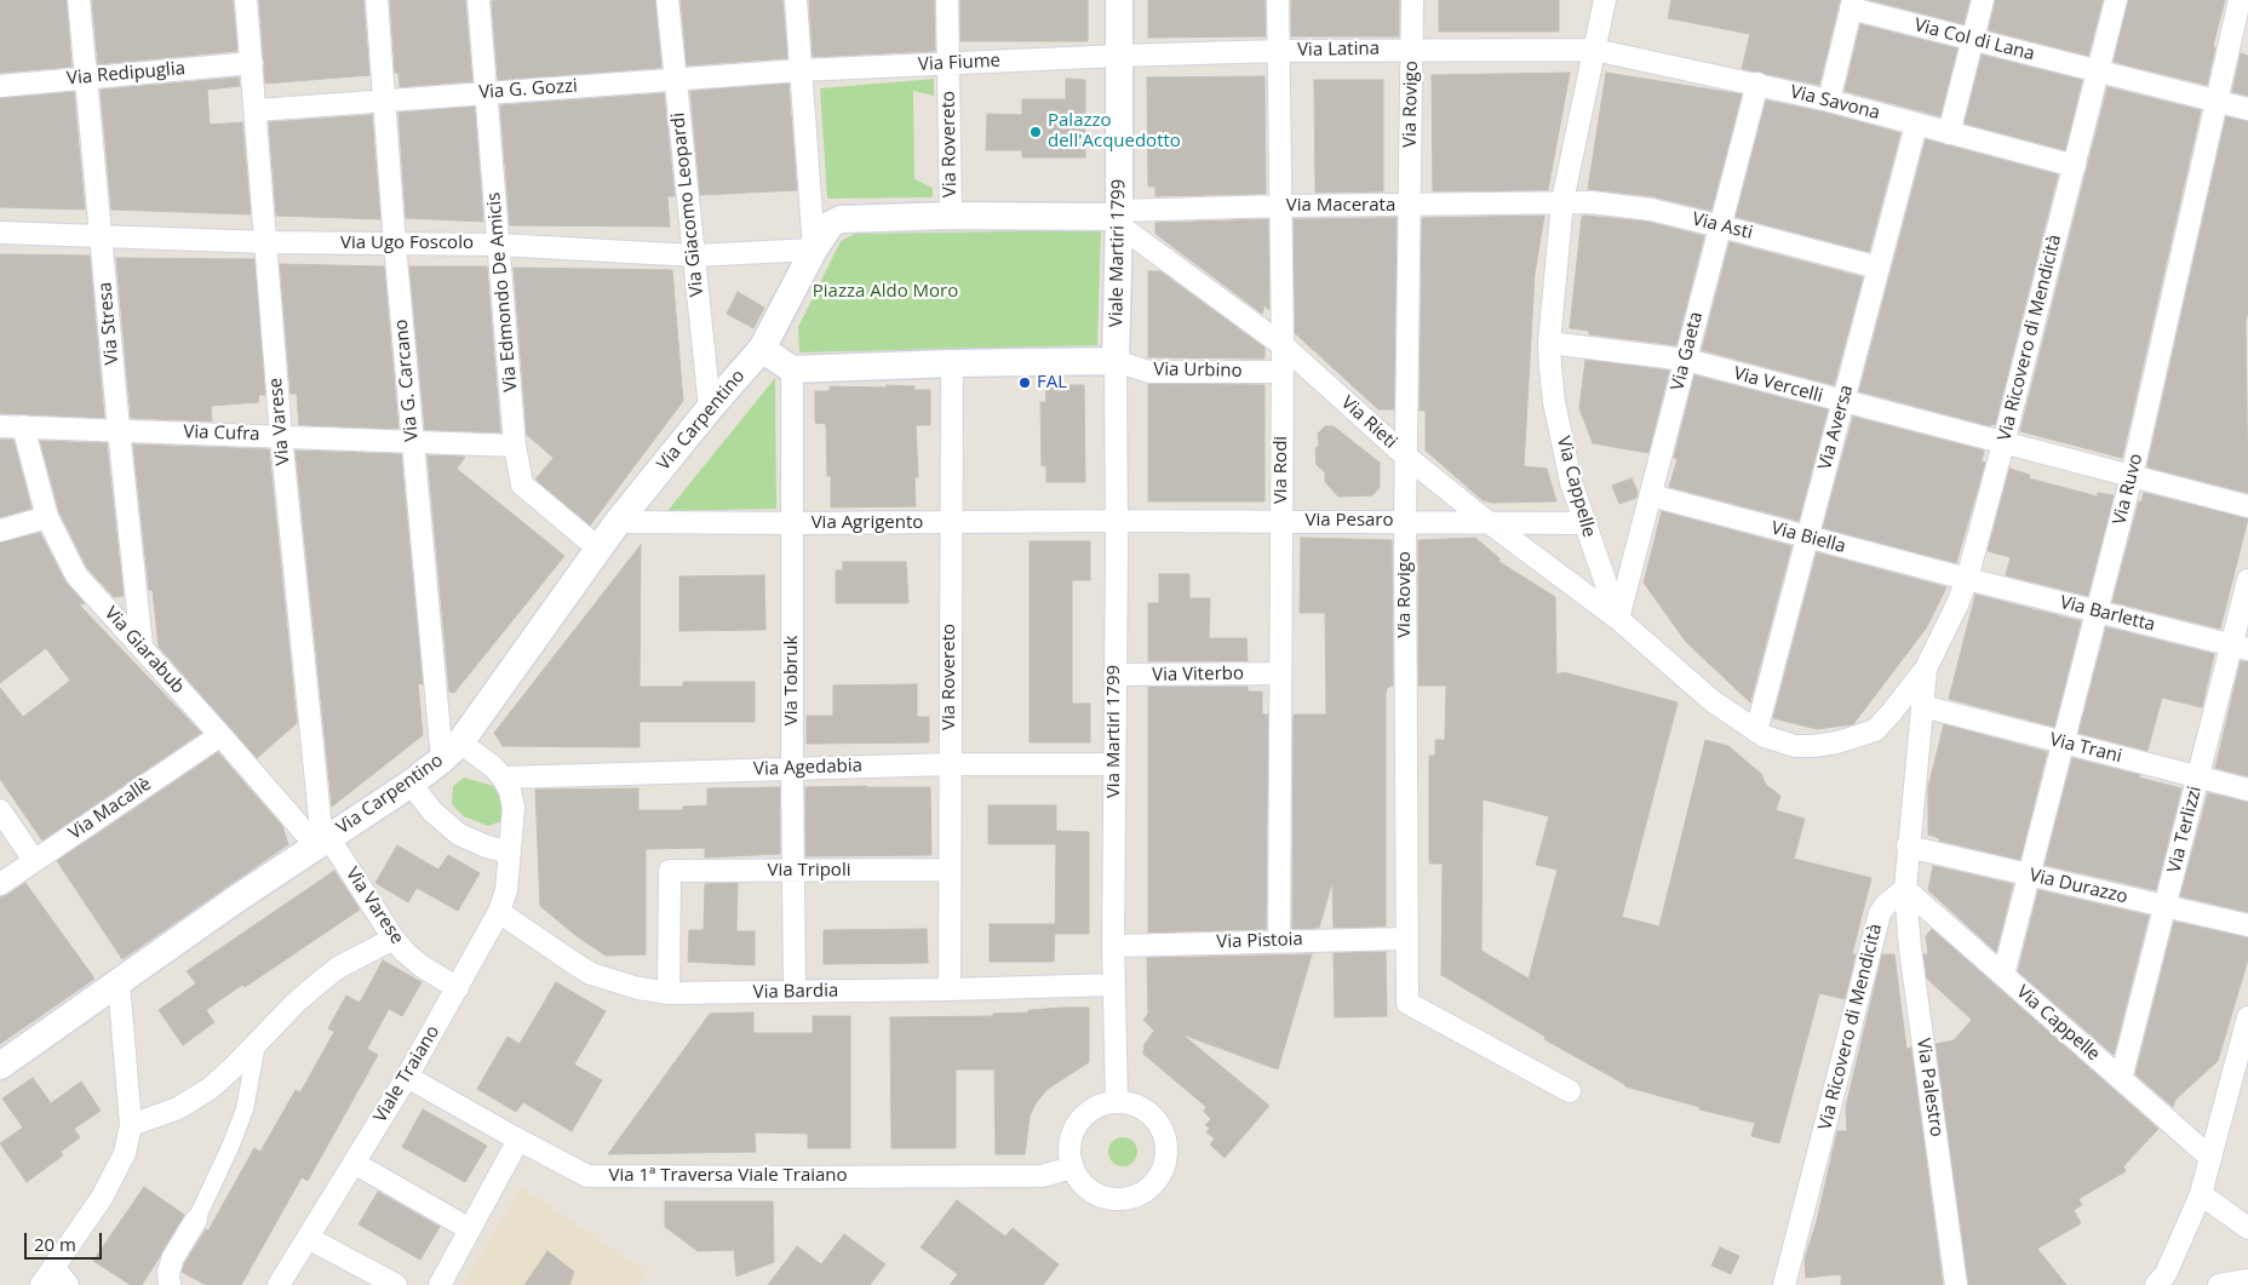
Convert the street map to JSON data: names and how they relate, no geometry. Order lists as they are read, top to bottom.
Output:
{
  "streets": {
    "street": [
      "Via Col di Lana",
      "Via Latina",
      "Via Fiume",
      "Via Redipuglia",
      "Via G. Gozzi",
      "Via Savona",
      "Via Rovigo",
      "Via Rovereto",
      "Via Giacomo Leopardi",
      "Via Macerata",
      "Via Asti",
      "Via Ugo Foscolo",
      "Viale Martiri 1799",
      "Via Edmondo De Amicis",
      "Via Stresa",
      "Via Ricovero di Mendicità",
      "Via Gaeta",
      "Via Urbino",
      "Via G. Carcano",
      "Via Vercelli",
      "Via Carpentino",
      "Via Varese",
      "Via Rieti",
      "Via Aversa",
      "Via Cufra",
      "Via Rodi",
      "Via Cappelle",
      "Via Ruvo",
      "Via Pesaro",
      "Via Agrigento",
      "Via Biella",
      "Via Barletta",
      "Via Giarabub",
      "Via Viterbo",
      "Via Tobruk",
      "Via Martiri 1799",
      "Via Trani",
      "Via Agedabia",
      "Via Macallè",
      "Via Terlizzi",
      "Via Tripoli",
      "Via Durazzo",
      "Via Pistoia",
      "Via Bardia",
      "Viale Traiano",
      "Via Palestro",
      "Via 1ª Traversa Viale Traiano"
    ]
  },
  "crossings": [
    ["Via Col di Lana", "Via Ricovero di Mendicità"],
    ["Via Col di Lana", "Via Ruvo"],
    ["Via Latina", "Via Fiume"],
    ["Via Latina", "Via Savona"],
    ["Via Latina", "Via Rovigo"],
    ["Via Latina", "Viale Martiri 1799"],
    ["Via Latina", "Via Rodi"],
    ["Via Latina", "Via Cappelle"],
    ["Via Fiume", "Via G. Gozzi"],
    ["Via Fiume", "Via Rovereto"],
    ["Via Fiume", "Viale Martiri 1799"],
    ["Via Redipuglia", "Via Stresa"],
    ["Via Redipuglia", "Via Varese"],
    ["Via G. Gozzi", "Via Giacomo Leopardi"],
    ["Via G. Gozzi", "Via Edmondo De Amicis"],
    ["Via G. Gozzi", "Via G. Carcano"],
    ["Via G. Gozzi", "Via Varese"],
    ["Via Savona", "Via Ricovero di Mendicità"],
    ["Via Savona", "Via Gaeta"],
    ["Via Savona", "Via Aversa"],
    ["Via Savona", "Via Cappelle"],
    ["Via Rovigo", "Via Macerata"],
    ["Via Rovigo", "Via Rieti"],
    ["Via Rovigo", "Via Pesaro"],
    ["Via Rovigo", "Via Pistoia"],
    ["Via Rovereto", "Via Agrigento"],
    ["Via Rovereto", "Via Agedabia"],
    ["Via Rovereto", "Via Tripoli"],
    ["Via Rovereto", "Via Bardia"],
    ["Via Giacomo Leopardi", "Via Ugo Foscolo"],
    ["Via Giacomo Leopardi", "Via Carpentino"],
    ["Via Macerata", "Via Asti"],
    ["Via Macerata", "Viale Martiri 1799"],
    ["Via Macerata", "Via Rieti"],
    ["Via Macerata", "Via Rodi"],
    ["Via Macerata", "Via Cappelle"],
    ["Via Asti", "Via Gaeta"],
    ["Via Asti", "Via Aversa"],
    ["Via Asti", "Via Cappelle"],
    ["Via Ugo Foscolo", "Via Edmondo De Amicis"],
    ["Via Ugo Foscolo", "Via Stresa"],
    ["Via Ugo Foscolo", "Via G. Carcano"],
    ["Via Ugo Foscolo", "Via Varese"],
    ["Viale Martiri 1799", "Via Urbino"],
    ["Viale Martiri 1799", "Via Rieti"],
    ["Viale Martiri 1799", "Via Martiri 1799"],
    ["Via Edmondo De Amicis", "Via Carpentino"],
    ["Via Edmondo De Amicis", "Via Cufra"],
    ["Via Stresa", "Via Cufra"],
    ["Via Stresa", "Via Giarabub"],
    ["Via Ricovero di Mendicità", "Via Vercelli"],
    ["Via Ricovero di Mendicità", "Via Cappelle"],
    ["Via Ricovero di Mendicità", "Via Biella"],
    ["Via Ricovero di Mendicità", "Via Barletta"],
    ["Via Ricovero di Mendicità", "Via Trani"],
    ["Via Ricovero di Mendicità", "Via Durazzo"],
    ["Via Ricovero di Mendicità", "Via Palestro"],
    ["Via Gaeta", "Via Vercelli"],
    ["Via Gaeta", "Via Rieti"],
    ["Via Gaeta", "Via Cappelle"],
    ["Via Gaeta", "Via Biella"],
    ["Via Urbino", "Via Rodi"],
    ["Via Urbino", "Via Martiri 1799"],
    ["Via G. Carcano", "Via Carpentino"],
    ["Via G. Carcano", "Via Cufra"],
    ["Via G. Carcano", "Viale Traiano"],
    ["Via Vercelli", "Via Aversa"],
    ["Via Vercelli", "Via Cappelle"],
    ["Via Vercelli", "Via Ruvo"],
    ["Via Carpentino", "Via Varese"],
    ["Via Carpentino", "Via Agrigento"],
    ["Via Carpentino", "Via Giarabub"],
    ["Via Carpentino", "Viale Traiano"],
    ["Via Varese", "Via Cufra"],
    ["Via Varese", "Via Giarabub"],
    ["Via Varese", "Viale Traiano"],
    ["Via Rieti", "Via Rodi"],
    ["Via Rieti", "Via Cappelle"],
    ["Via Rieti", "Via Pesaro"],
    ["Via Aversa", "Via Cappelle"],
    ["Via Aversa", "Via Biella"],
    ["Via Cufra", "Via Giarabub"],
    ["Via Rodi", "Via Pesaro"],
    ["Via Rodi", "Via Viterbo"],
    ["Via Rodi", "Via Pistoia"],
    ["Via Cappelle", "Via Ruvo"],
    ["Via Cappelle", "Via Pesaro"],
    ["Via Cappelle", "Via Trani"],
    ["Via Cappelle", "Via Terlizzi"],
    ["Via Cappelle", "Via Palestro"],
    ["Via Ruvo", "Via Barletta"],
    ["Via Ruvo", "Via Trani"],
    ["Via Ruvo", "Via Durazzo"],
    ["Via Pesaro", "Via Agrigento"],
    ["Via Pesaro", "Via Martiri 1799"],
    ["Via Agrigento", "Via Tobruk"],
    ["Via Agrigento", "Via Martiri 1799"],
    ["Via Biella", "Via Barletta"],
    ["Via Barletta", "Via Terlizzi"],
    ["Via Giarabub", "Via Macallè"],
    ["Via Viterbo", "Via Martiri 1799"],
    ["Via Tobruk", "Via Agedabia"],
    ["Via Tobruk", "Via Tripoli"],
    ["Via Tobruk", "Via Bardia"],
    ["Via Martiri 1799", "Via Agedabia"],
    ["Via Martiri 1799", "Via Pistoia"],
    ["Via Martiri 1799", "Via Bardia"],
    ["Via Martiri 1799", "Via 1ª Traversa Viale Traiano"],
    ["Via Trani", "Via Terlizzi"],
    ["Via Agedabia", "Viale Traiano"],
    ["Via Terlizzi", "Via Durazzo"],
    ["Via Tripoli", "Via Bardia"],
    ["Via Bardia", "Viale Traiano"],
    ["Viale Traiano", "Via 1ª Traversa Viale Traiano"]
  ],
  "parks": ["Piazza Aldo Moro"],
  "places": ["Palazzo dell'Acquedotto", "FAL"],
  "scale_bar": "20 m"
}
